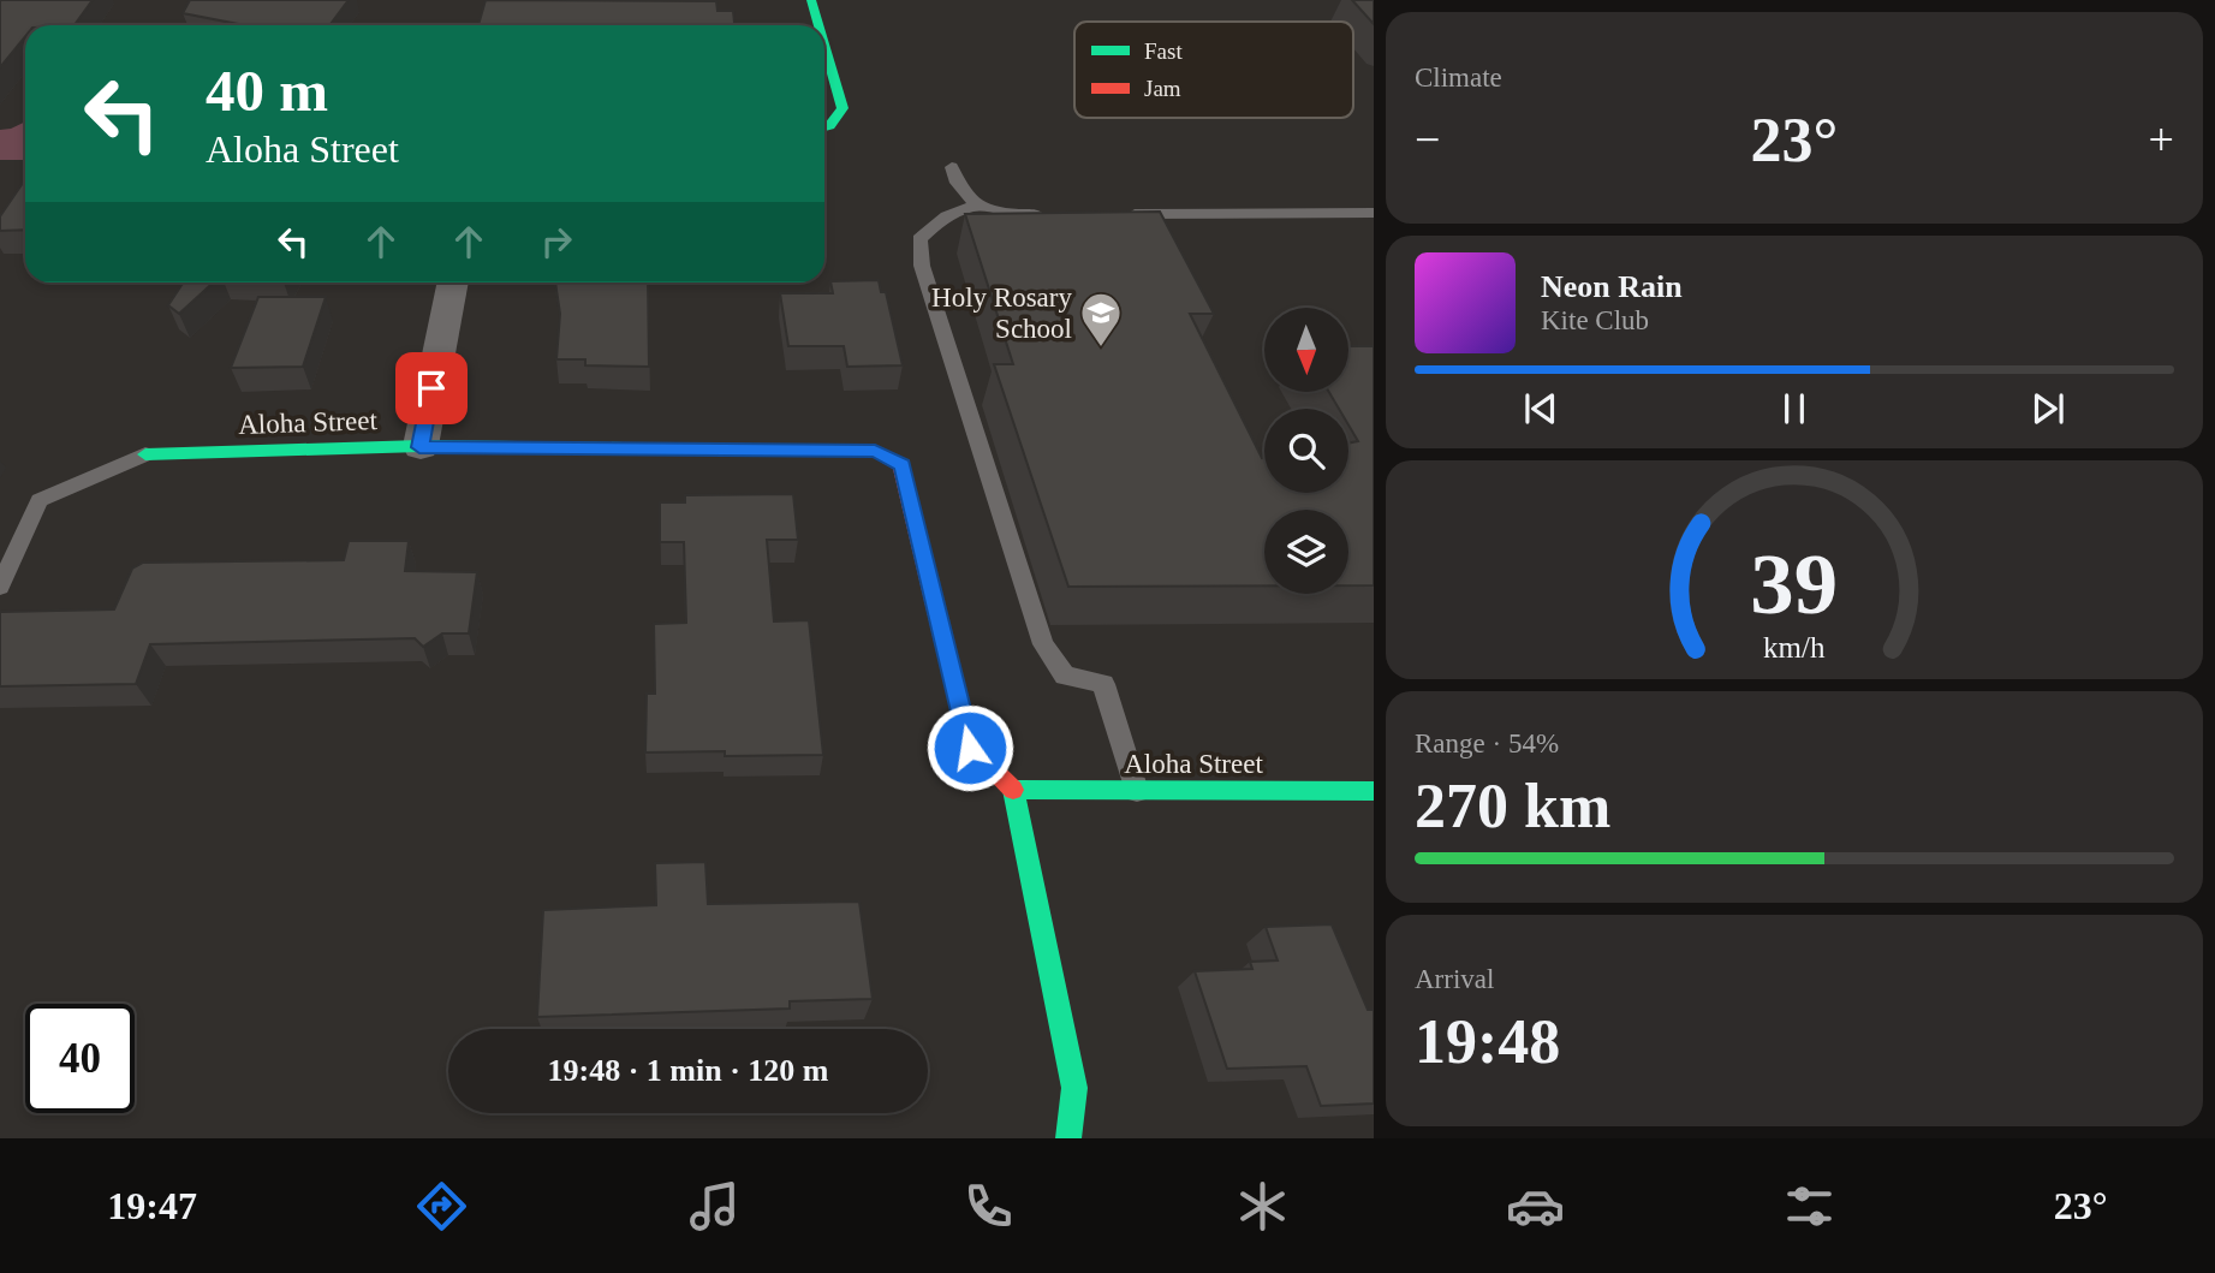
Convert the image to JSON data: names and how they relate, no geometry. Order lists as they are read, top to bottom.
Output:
{
  "streets": {
    "street": ["Aloha Street"]
  },
  "places": {
    "school or university": ["Holy Rosary School"]
  },
  "legend": ["Fast", "Jam"],
  "north": "bottom",
  "page": {
    "tile": [
      "Climate",
      ["Range · 54%", "270 km"],
      ["Arrival", "19:48"]
    ],
    "turn": ["40 m", "Aloha Street"],
    "heat": ["−", "23°", "+"],
    "song": ["Neon Rain", "Kite Club"],
    "limit": "40",
    "trip": "19:48 · 1 min · 120 m",
    "tabs": ["19:47", "23°"],
    "gauge": ["39", "km/h"]
  }
}
